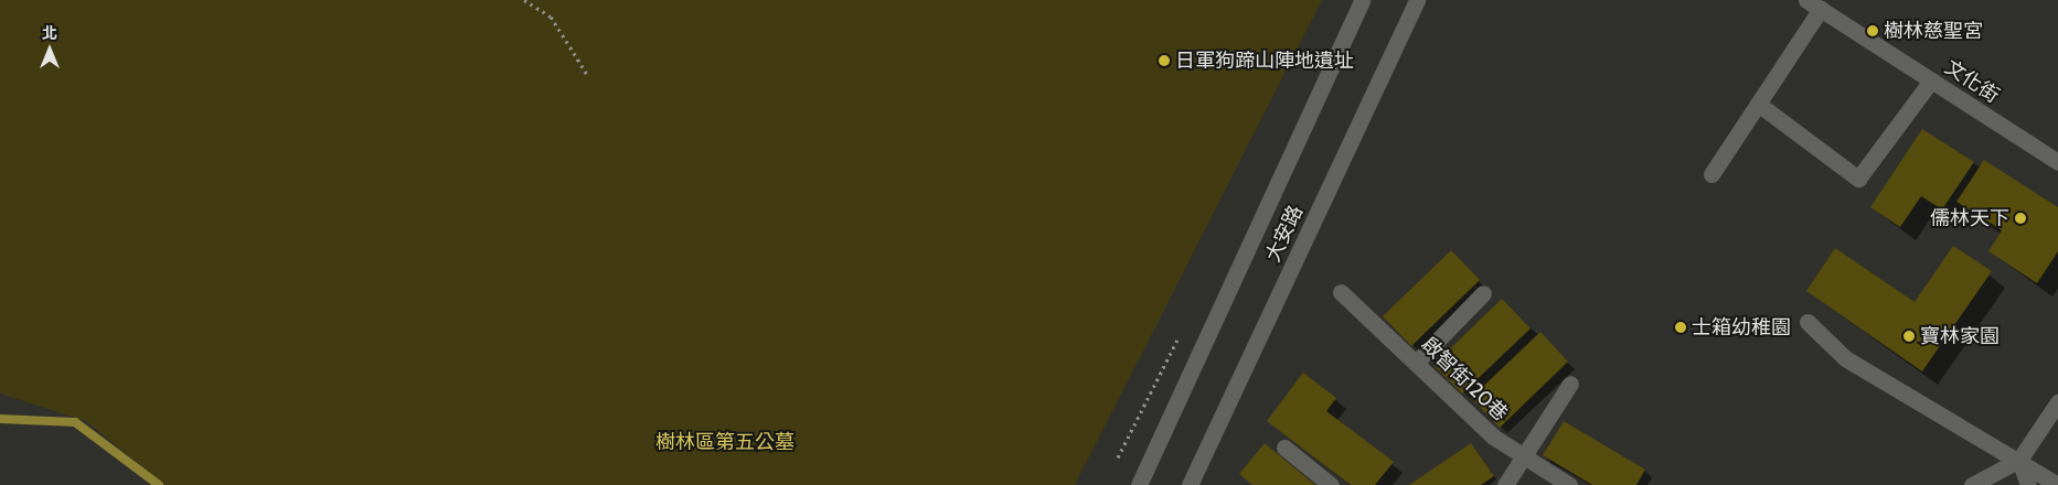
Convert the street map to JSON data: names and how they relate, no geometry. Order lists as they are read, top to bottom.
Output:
{
  "streets": {
    "street": ["文化街", "大安路", "啟智街120巷"]
  },
  "parks": ["樹林區第五公墓"],
  "places": [
    "樹林慈聖宮",
    "日軍狗蹄山陣地遺址",
    "儒林天下",
    "士箱幼稚園",
    "寶林家園"
  ],
  "north": "top"
}
